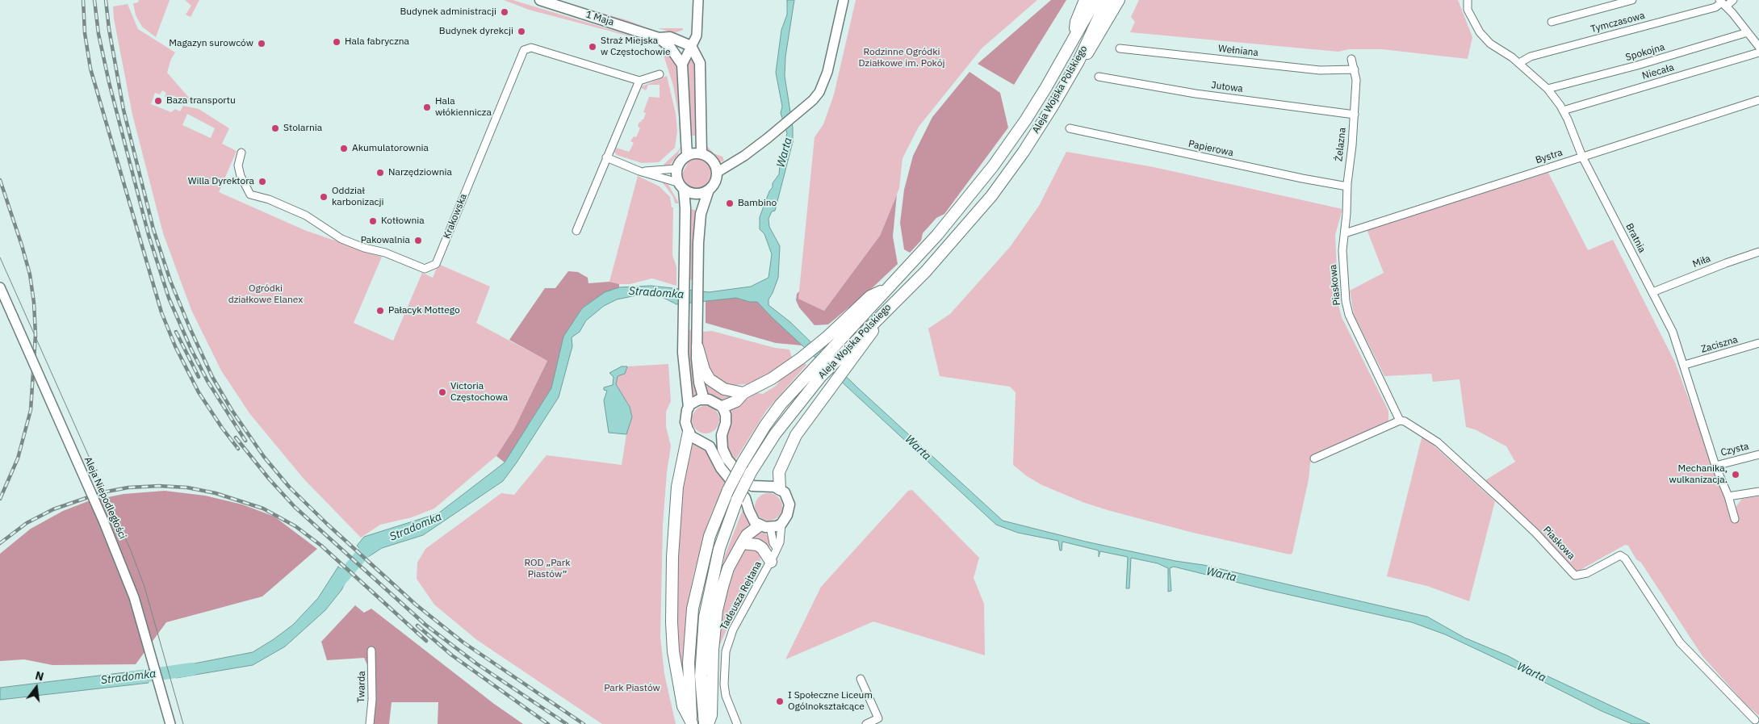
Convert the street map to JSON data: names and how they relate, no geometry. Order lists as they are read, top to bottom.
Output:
{
  "streets": {
    "main road": ["1 Maja", "Aleja Wojska Polskiego"],
    "street": [
      "Tymczasowa",
      "Wełniana",
      "Spokojna",
      "Niecała",
      "Jutowa",
      "Żelazna",
      "Papierowa",
      "Bystra",
      "Krakowska",
      "Bratnia",
      "Miła",
      "Piaskowa",
      "Zaciszna",
      "Czysta",
      "Aleja Niepodległości",
      "Tadeusza Rejtana",
      "Twarda"
    ]
  },
  "crossings": [
    ["Tymczasowa", "Bratnia"],
    ["Wełniana", "Żelazna"],
    ["Spokojna", "Bratnia"],
    ["Niecała", "Bratnia"],
    ["Jutowa", "Żelazna"],
    ["Żelazna", "Papierowa"],
    ["Żelazna", "Bystra"],
    ["Żelazna", "Piaskowa"],
    ["Bystra", "Bratnia"],
    ["Bystra", "Piaskowa"],
    ["Bratnia", "Miła"],
    ["Bratnia", "Zaciszna"],
    ["Bratnia", "Czysta"]
  ],
  "water": ["Warta", "Stradomka"],
  "parks": [
    "Rodzinne Ogródki Działkowe im. Pokój",
    "Ogródki działkowe Elanex",
    "ROD „Park Piastów”",
    "Park Piastów"
  ],
  "places": [
    "Budynek administracji",
    "Budynek dyrekcji",
    "Hala fabryczna",
    "Magazyn surowców",
    "Straż Miejska w Częstochowie",
    "Baza transportu",
    "Hala włókiennicza",
    "Stolarnia",
    "Akumulatorownia",
    "Narzędziownia",
    "Willa Dyrektora",
    "Oddział karbonizacji",
    "Bambino",
    "Kotłownia",
    "Pakowalnia",
    "Pałacyk Mottego",
    "Victoria Częstochowa",
    "Mechanika, wulkanizacja.",
    "I Społeczne Liceum Ogólnokształcące"
  ],
  "north": "top"
}
